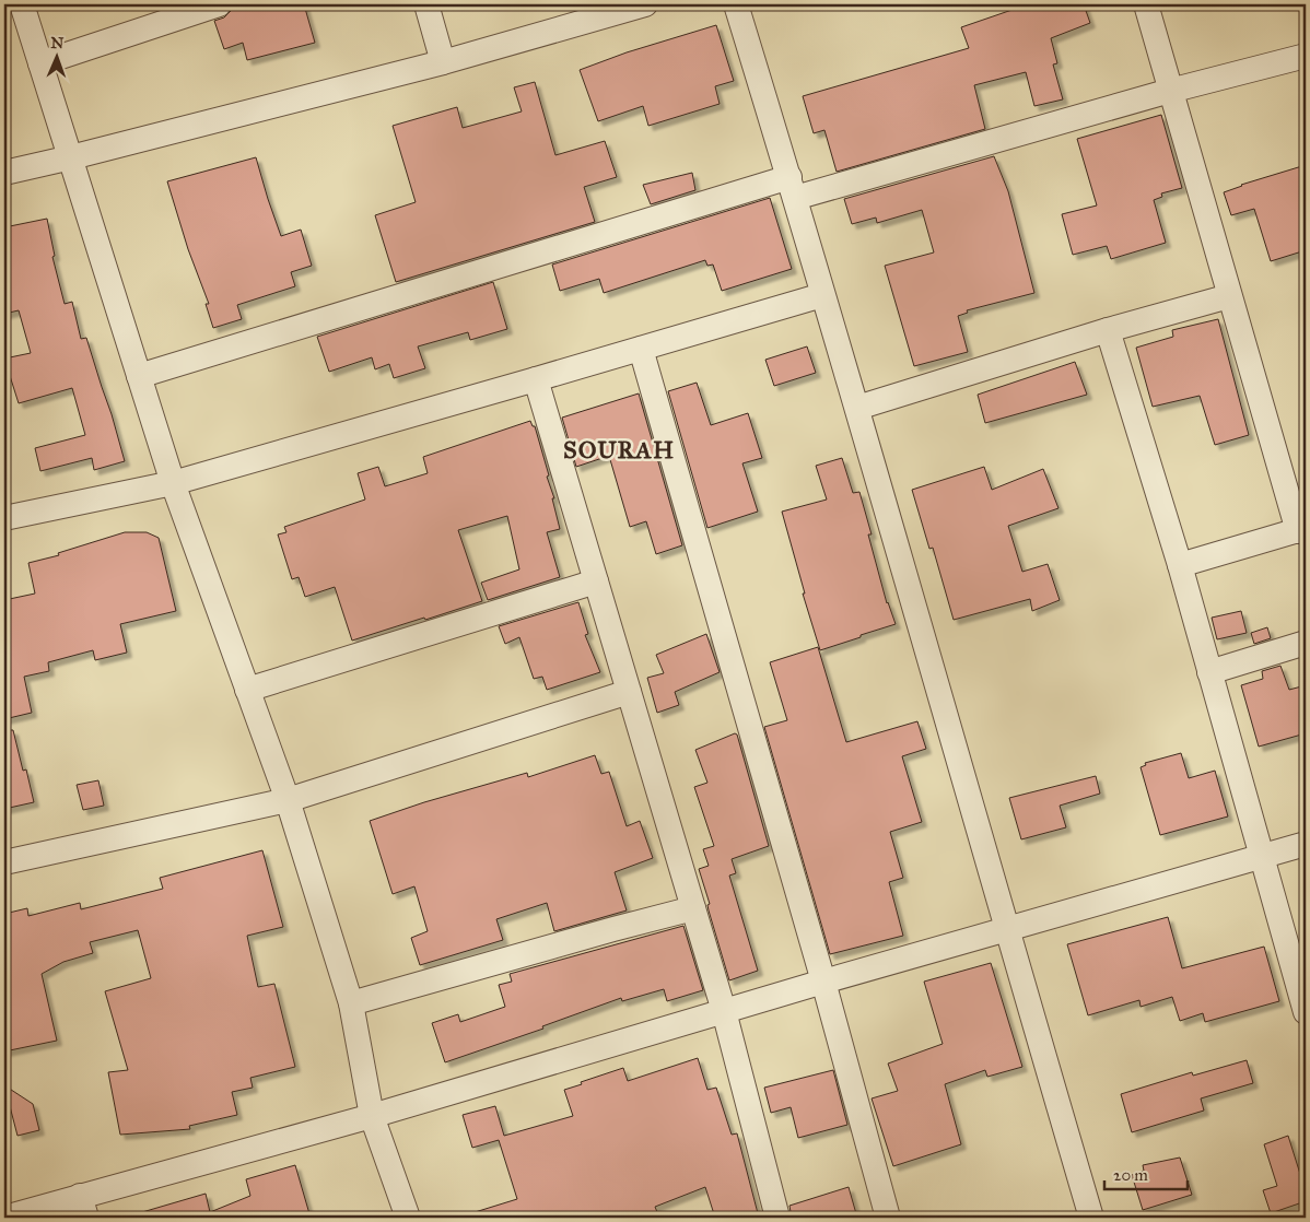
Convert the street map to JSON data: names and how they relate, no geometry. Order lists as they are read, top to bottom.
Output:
{
  "districts": ["SOURAH"],
  "scale_bar": "20 m",
  "north": "top"
}
